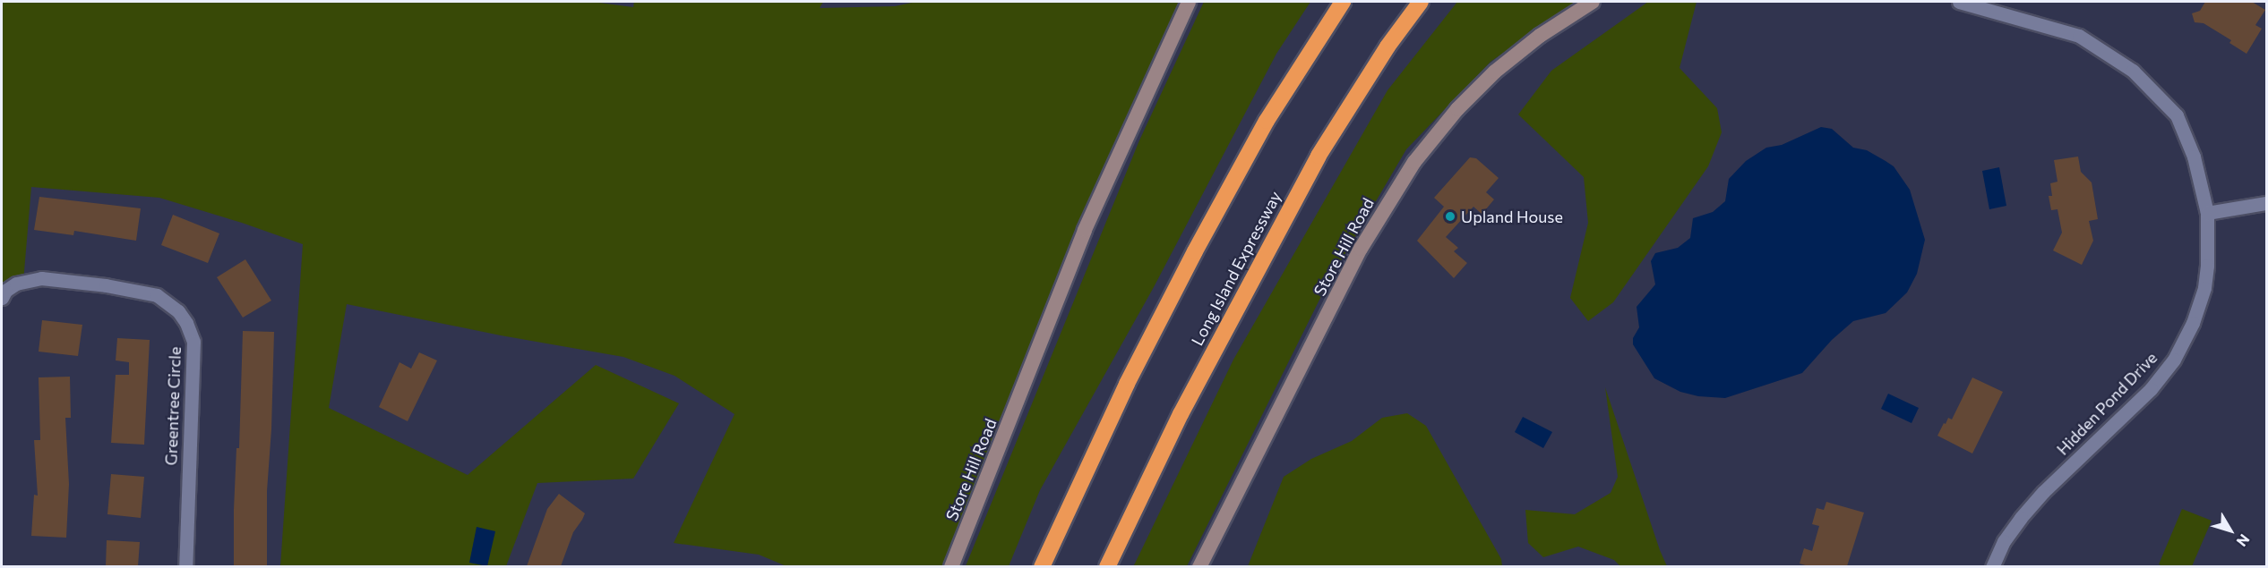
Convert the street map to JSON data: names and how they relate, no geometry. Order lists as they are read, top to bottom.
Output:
{
  "streets": {
    "highway": ["Long Island Expressway"],
    "main road": ["Store Hill Road"],
    "street": ["Hidden Pond Drive", "Greentree Circle"]
  },
  "places": ["Upland House"],
  "north": "bottom right"
}
